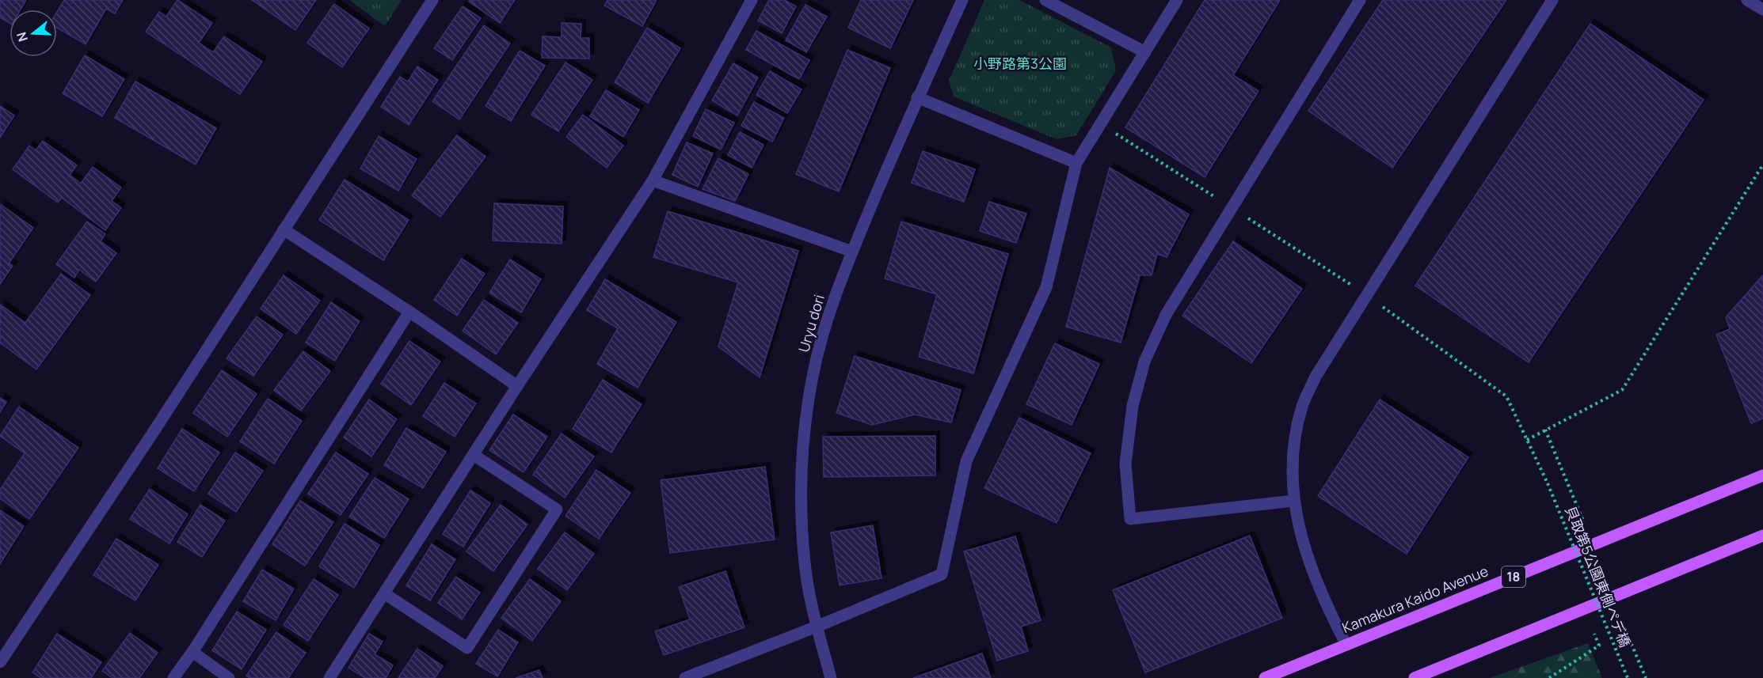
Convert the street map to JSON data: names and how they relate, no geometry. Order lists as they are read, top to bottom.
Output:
{
  "streets": {
    "main road": ["18", "Kamakura Kaido Avenue"],
    "street": ["Uryu dori"],
    "path": ["貝取第5公園東側ペデ橋"]
  },
  "parks": ["小野路第3公園"],
  "north": "left"
}
